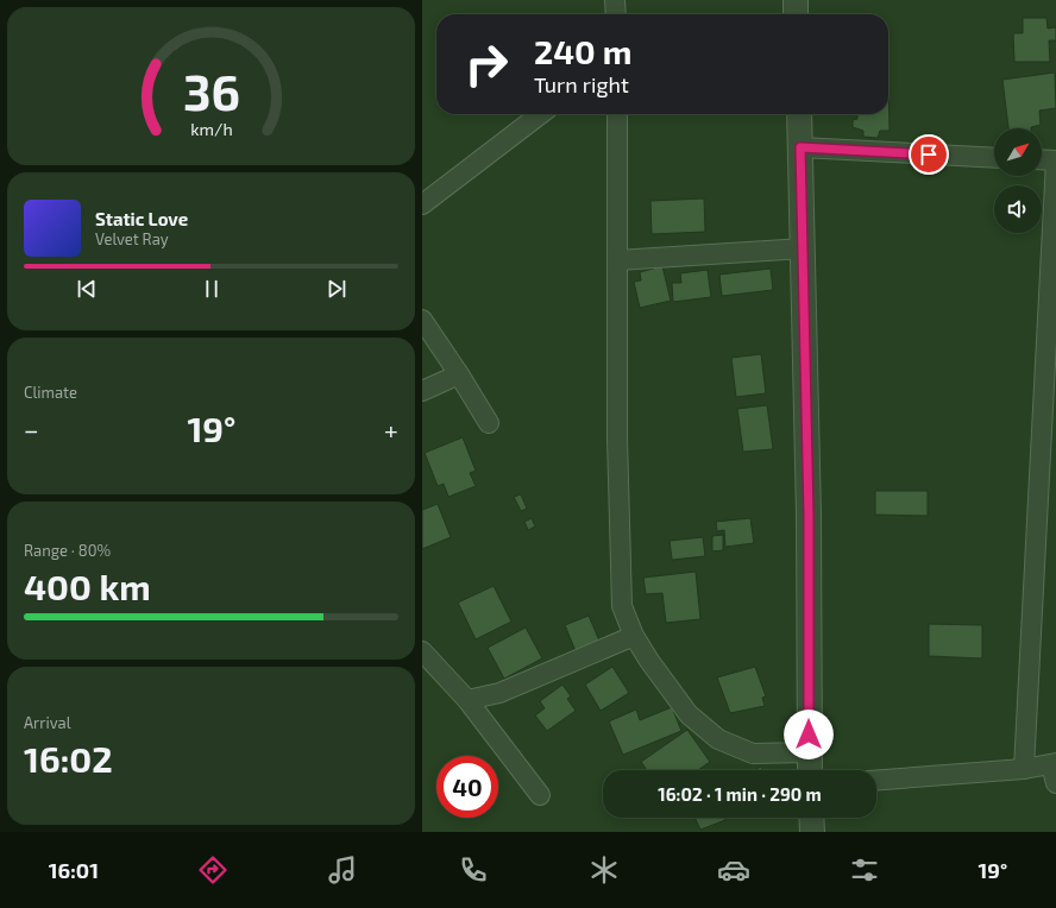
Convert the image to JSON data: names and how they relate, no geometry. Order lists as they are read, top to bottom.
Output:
{
  "north": "top right",
  "page": {
    "turn": ["240 m", "Turn right"],
    "song": ["Static Love", "Velvet Ray"],
    "tile": [
      "Climate",
      ["Range · 80%", "400 km"],
      ["Arrival", "16:02"]
    ],
    "heat": ["−", "19°", "+"],
    "limit": "40",
    "trip": "16:02 · 1 min · 290 m",
    "tabs": ["16:01", "19°"],
    "gauge": ["36", "km/h"]
  }
}
